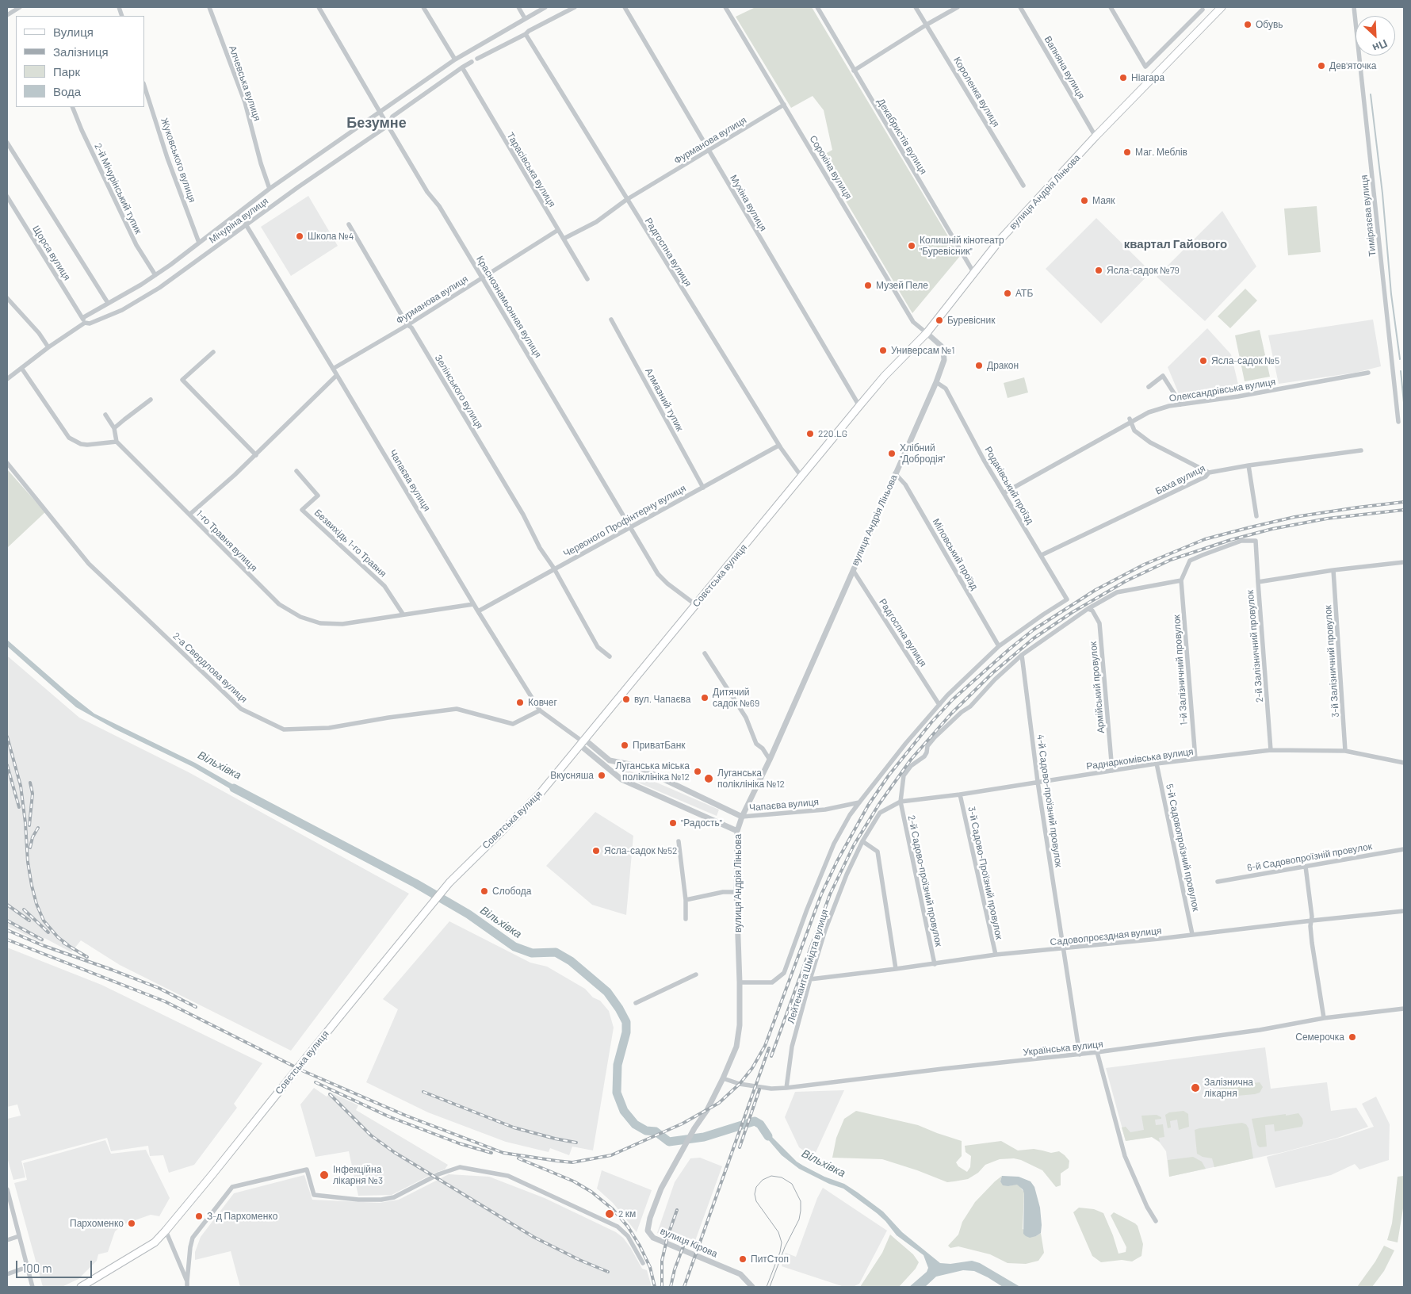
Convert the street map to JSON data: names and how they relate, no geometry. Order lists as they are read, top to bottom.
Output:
{
  "streets": {
    "main road": ["вулиця Андрія Ліньова", "Совєтська вулиця"],
    "street": [
      "Вапняна вулиця",
      "Алчевська вулиця",
      "Короленка вулиця",
      "Декабристів вулиця",
      "Фурманова вулиця",
      "Жуковського вулиця",
      "Сорокіна вулиця",
      "Тарасівська вулиця",
      "2-й Мічурінський тупик",
      "Мухіна вулиця",
      "Тимірязєва вулиця",
      "Мічуріна вулиця",
      "Радгоспна вулиця",
      "Щорса вулиця",
      "Краснознамьонная вулиця",
      "Олександрівська вулиця",
      "Зелінського вулиця",
      "Алмазний тупик",
      "Баха вулиця",
      "Чапаєва вулиця",
      "Родаківський проїзд",
      "Червоного Профінтерну вулиця",
      "1-го Травня вулиця",
      "Безвихідь 1-го Травня",
      "Міловський проїзд",
      "2-й Залізничний провулок",
      "3-й Залізничний провулок",
      "2-а Свердлова вулиця",
      "1-й Залізничний провулок",
      "Армійський провулок",
      "Раднаркомівська вулиця",
      "4-й Садово-проїзний провулок",
      "5-й Садовопроїзний провулок",
      "6-й Садовопроїзній провулок",
      "3-й Садово-Проїзний провулок",
      "2-й Садово-проїзний провулок",
      "Садовопроєздная вулиця",
      "Лейтенанта Шмідта вулиця",
      "Українська вулиця",
      "вулиця Кірова"
    ]
  },
  "crossings": [
    ["Вапняна вулиця", "вулиця Андрія Ліньова"],
    ["Алчевська вулиця", "Мічуріна вулиця"],
    ["Декабристів вулиця", "вулиця Андрія Ліньова"],
    ["Фурманова вулиця", "Сорокіна вулиця"],
    ["Фурманова вулиця", "Тарасівська вулиця"],
    ["Фурманова вулиця", "Мухіна вулиця"],
    ["Фурманова вулиця", "Радгоспна вулиця"],
    ["Фурманова вулиця", "Краснознамьонная вулиця"],
    ["Фурманова вулиця", "Зелінського вулиця"],
    ["Фурманова вулиця", "Чапаєва вулиця"],
    ["Жуковського вулиця", "Мічуріна вулиця"],
    ["Сорокіна вулиця", "вулиця Андрія Ліньова"],
    ["Сорокіна вулиця", "Совєтська вулиця"],
    ["Тарасівська вулиця", "Мічуріна вулиця"],
    ["2-й Мічурінський тупик", "Мічуріна вулиця"],
    ["вулиця Андрія Ліньова", "Радгоспна вулиця"],
    ["вулиця Андрія Ліньова", "Чапаєва вулиця"],
    ["вулиця Андрія Ліньова", "Родаківський проїзд"],
    ["вулиця Андрія Ліньова", "Міловський проїзд"],
    ["вулиця Андрія Ліньова", "Совєтська вулиця"],
    ["вулиця Андрія Ліньова", "Українська вулиця"],
    ["вулиця Андрія Ліньова", "вулиця Кірова"],
    ["Мухіна вулиця", "Совєтська вулиця"],
    ["Мічуріна вулиця", "Щорса вулиця"],
    ["Мічуріна вулиця", "Краснознамьонная вулиця"],
    ["Мічуріна вулиця", "Чапаєва вулиця"],
    ["Радгоспна вулиця", "Червоного Профінтерну вулиця"],
    ["Радгоспна вулиця", "Совєтська вулиця"],
    ["Краснознамьонная вулиця", "Червоного Профінтерну вулиця"],
    ["Краснознамьонная вулиця", "Совєтська вулиця"],
    ["Олександрівська вулиця", "Родаківський проїзд"],
    ["Зелінського вулиця", "Червоного Профінтерну вулиця"],
    ["Алмазний тупик", "Червоного Профінтерну вулиця"],
    ["Баха вулиця", "Родаківський проїзд"],
    ["Чапаєва вулиця", "Червоного Профінтерну вулиця"],
    ["Чапаєва вулиця", "1-го Травня вулиця"],
    ["Чапаєва вулиця", "Совєтська вулиця"],
    ["Чапаєва вулиця", "2-а Свердлова вулиця"],
    ["Родаківський проїзд", "Міловський проїзд"],
    ["1-го Травня вулиця", "Безвихідь 1-го Травня"],
    ["2-й Залізничний провулок", "1-й Залізничний провулок"],
    ["2-й Залізничний провулок", "Раднаркомівська вулиця"],
    ["2-й Залізничний провулок", "2-й Садово-проїзний провулок"],
    ["3-й Залізничний провулок", "Раднаркомівська вулиця"],
    ["1-й Залізничний провулок", "Раднаркомівська вулиця"],
    ["1-й Залізничний провулок", "2-й Садово-проїзний провулок"],
    ["Армійський провулок", "Раднаркомівська вулиця"],
    ["Армійський провулок", "2-й Садово-проїзний провулок"],
    ["Раднаркомівська вулиця", "4-й Садово-проїзний провулок"],
    ["Раднаркомівська вулиця", "5-й Садовопроїзний провулок"],
    ["Раднаркомівська вулиця", "3-й Садово-Проїзний провулок"],
    ["Раднаркомівська вулиця", "2-й Садово-проїзний провулок"],
    ["Раднаркомівська вулиця", "Лейтенанта Шмідта вулиця"],
    ["4-й Садово-проїзний провулок", "2-й Садово-проїзний провулок"],
    ["4-й Садово-проїзний провулок", "Садовопроєздная вулиця"],
    ["4-й Садово-проїзний провулок", "Українська вулиця"],
    ["5-й Садовопроїзний провулок", "Садовопроєздная вулиця"],
    ["3-й Садово-Проїзний провулок", "Садовопроєздная вулиця"],
    ["2-й Садово-проїзний провулок", "Садовопроєздная вулиця"],
    ["Садовопроєздная вулиця", "Лейтенанта Шмідта вулиця"],
    ["Лейтенанта Шмідта вулиця", "Українська вулиця"]
  ],
  "districts": ["Безумне", "квартал Гайового"],
  "water": ["Вільхівка"],
  "places": [
    "Обувь",
    "Дев'яточка",
    "Ніагара",
    "Маг. Меблів",
    "Маяк",
    "Школа №4",
    "Колишній кінотеатр \"Буревісник\"",
    "Ясла-садок №79",
    "Музей Пеле",
    "АТБ",
    "Буревісник",
    "Универсам №1",
    "Ясла-садок №5",
    "Дракон",
    "220.LG",
    "Хлібний \"Добродія\"",
    "Дитячий садок №69",
    "вул. Чапаєва",
    "Ковчег",
    "ПриватБанк",
    "Луганська міська поліклініка №12",
    "Вкусняша",
    "Луганська поліклініка №12",
    "\"Радость\"",
    "Ясла-садок №52",
    "Слобода",
    "Семерочка",
    "Залізнична лікарня",
    "Інфекційна лікарня №3",
    "2 км",
    "З-д Пархоменко",
    "Пархоменко",
    "ПитСтоп"
  ],
  "legend": [
    "Вулиця",
    "Залізниця",
    "Парк",
    "Вода"
  ],
  "scale_bar": "100 m",
  "north": "bottom right"
}
